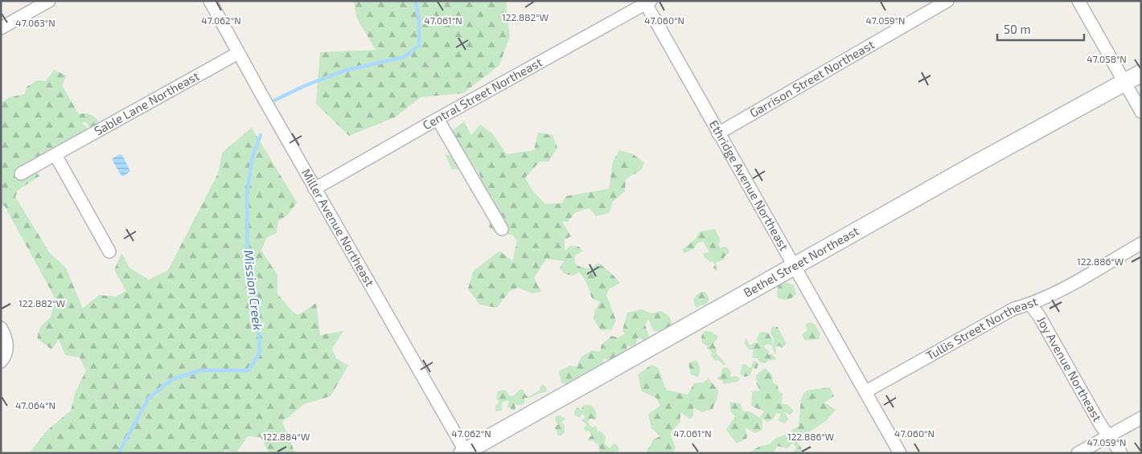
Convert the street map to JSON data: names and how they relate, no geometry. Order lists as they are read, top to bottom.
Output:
{
  "streets": {
    "street": [
      "Garrison Street Northeast",
      "Central Street Northeast",
      "Sable Lane Northeast",
      "Ethridge Avenue Northeast",
      "Miller Avenue Northeast",
      "Bethel Street Northeast",
      "Tullis Street Northeast",
      "Joy Avenue Northeast"
    ]
  },
  "crossings": [
    ["Garrison Street Northeast", "Ethridge Avenue Northeast"],
    ["Central Street Northeast", "Ethridge Avenue Northeast"],
    ["Central Street Northeast", "Miller Avenue Northeast"],
    ["Sable Lane Northeast", "Miller Avenue Northeast"],
    ["Ethridge Avenue Northeast", "Bethel Street Northeast"],
    ["Ethridge Avenue Northeast", "Tullis Street Northeast"],
    ["Miller Avenue Northeast", "Bethel Street Northeast"],
    ["Tullis Street Northeast", "Joy Avenue Northeast"]
  ],
  "water": ["Mission Creek"],
  "scale_bar": "50 m",
  "coordinates": [
    "122.882°W",
    "47.062°N",
    "47.061°N",
    "47.060°N",
    "47.059°N",
    "47.063°N",
    "47.058°N",
    "122.886°W",
    "47.064°N",
    "122.884°W"
  ]
}
